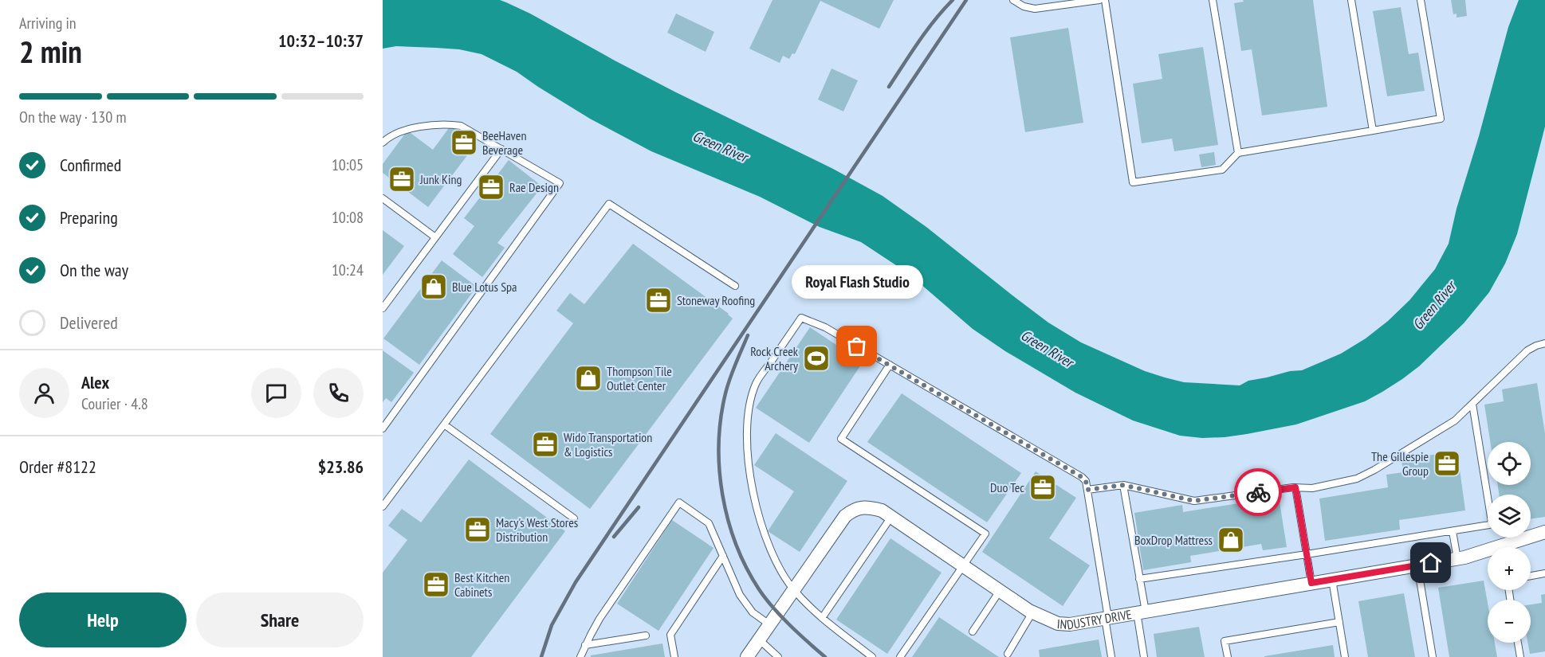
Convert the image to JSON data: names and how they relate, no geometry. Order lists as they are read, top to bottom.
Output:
{
  "streets": {
    "street": ["INDUSTRY DRIVE"]
  },
  "water": ["Green River"],
  "places": {
    "office": [
      "BeeHaven Beverage",
      "Junk King",
      "Rae Design",
      "Stoneway Roofing",
      "Wido Transportation & Logistics",
      "The Gillespie Group",
      "Duo Tec",
      "Macy's West Stores Distribution",
      "Best Kitchen Cabinets"
    ],
    "shop": ["Blue Lotus Spa", "Thompson Tile Outlet Center", "BoxDrop Mattress"],
    "other": ["Royal Flash Studio"],
    "sports": ["Rock Creek Archery"]
  },
  "page": {
    "heading": ["2 min", "Arriving in", "10:32–10:37"],
    "panel": [
      "Alex",
      "Courier · 4.8",
      "Order #8122",
      "$23.86"
    ],
    "bar": "On the way · 130 m",
    "list": [
      ["Confirmed", "10:05"],
      ["Preparing", "10:08"],
      ["On the way", "10:24"],
      "Delivered"
    ],
    "bubble": "Royal Flash Studio",
    "map_buttons": ["+", "−"],
    "buttons": ["Help", "Share"]
  }
}
